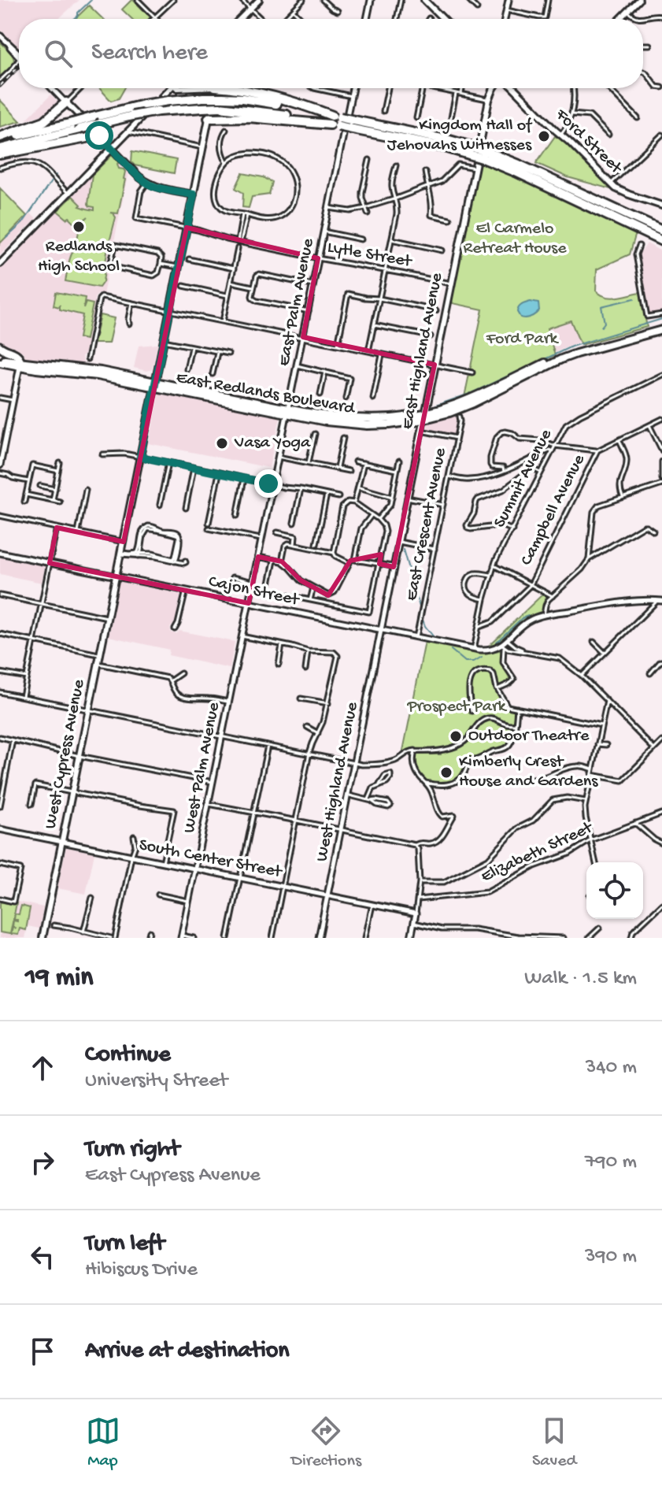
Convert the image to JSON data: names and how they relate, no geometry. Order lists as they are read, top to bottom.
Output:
{
  "streets": {
    "main road": [
      "Ford Street",
      "East Highland Avenue",
      "East Redlands Boulevard",
      "West Cypress Avenue"
    ],
    "street": [
      "Lytle Street",
      "East Palm Avenue",
      "Summit Avenue",
      "Campbell Avenue",
      "East Crescent Avenue",
      "Cajon Street",
      "West Palm Avenue",
      "West Highland Avenue",
      "Elizabeth Street",
      "South Center Street"
    ]
  },
  "crossings": [
    ["Lytle Street", "East Palm Avenue"],
    ["Lytle Street", "East Highland Avenue"],
    ["Lytle Street", "West Cypress Avenue"],
    ["East Palm Avenue", "East Redlands Boulevard"],
    ["East Palm Avenue", "Cajon Street"],
    ["East Palm Avenue", "West Palm Avenue"],
    ["East Highland Avenue", "East Redlands Boulevard"],
    ["East Highland Avenue", "Cajon Street"],
    ["East Highland Avenue", "West Highland Avenue"],
    ["East Redlands Boulevard", "West Cypress Avenue"],
    ["Summit Avenue", "Campbell Avenue"],
    ["Summit Avenue", "Cajon Street"],
    ["East Crescent Avenue", "Cajon Street"],
    ["Cajon Street", "West Cypress Avenue"],
    ["Cajon Street", "West Palm Avenue"],
    ["Cajon Street", "West Highland Avenue"],
    ["West Cypress Avenue", "South Center Street"],
    ["West Palm Avenue", "South Center Street"],
    ["West Highland Avenue", "South Center Street"]
  ],
  "parks": ["El Carmelo Retreat House", "Ford Park", "Prospect Park"],
  "places": [
    "Kingdom Hall of Jehovahs Witnesses",
    "Redlands High School",
    "Vasa Yoga",
    "Outdoor Theatre",
    "Kimberly Crest House and Gardens"
  ],
  "page": {
    "search": "Search here",
    "heading": ["19 min", "Walk · 1.5 km"],
    "list": [
      ["Continue", "University Street", "340 m"],
      ["Turn right", "East Cypress Avenue", "790 m"],
      ["Turn left", "Hibiscus Drive", "390 m"],
      "Arrive at destination"
    ],
    "nav": ["Map", "Directions", "Saved"]
  }
}
